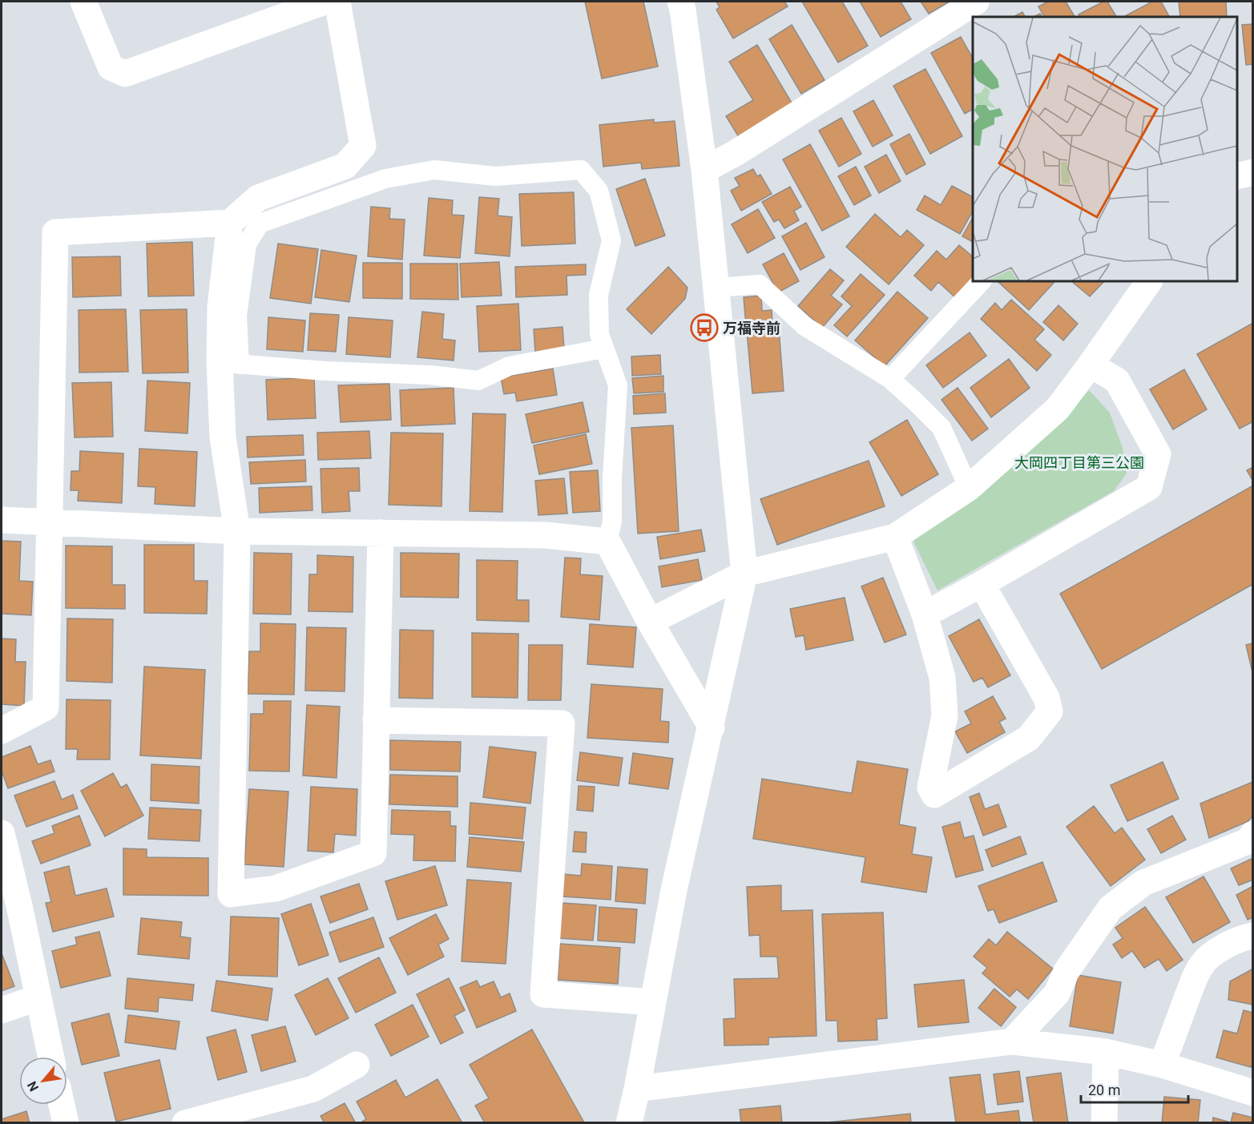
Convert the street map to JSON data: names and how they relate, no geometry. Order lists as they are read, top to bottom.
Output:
{
  "parks": ["大岡四丁目第三公園"],
  "places": {
    "bus stop": ["万福寺前"]
  },
  "scale_bar": "20 m",
  "north": "bottom left"
}
